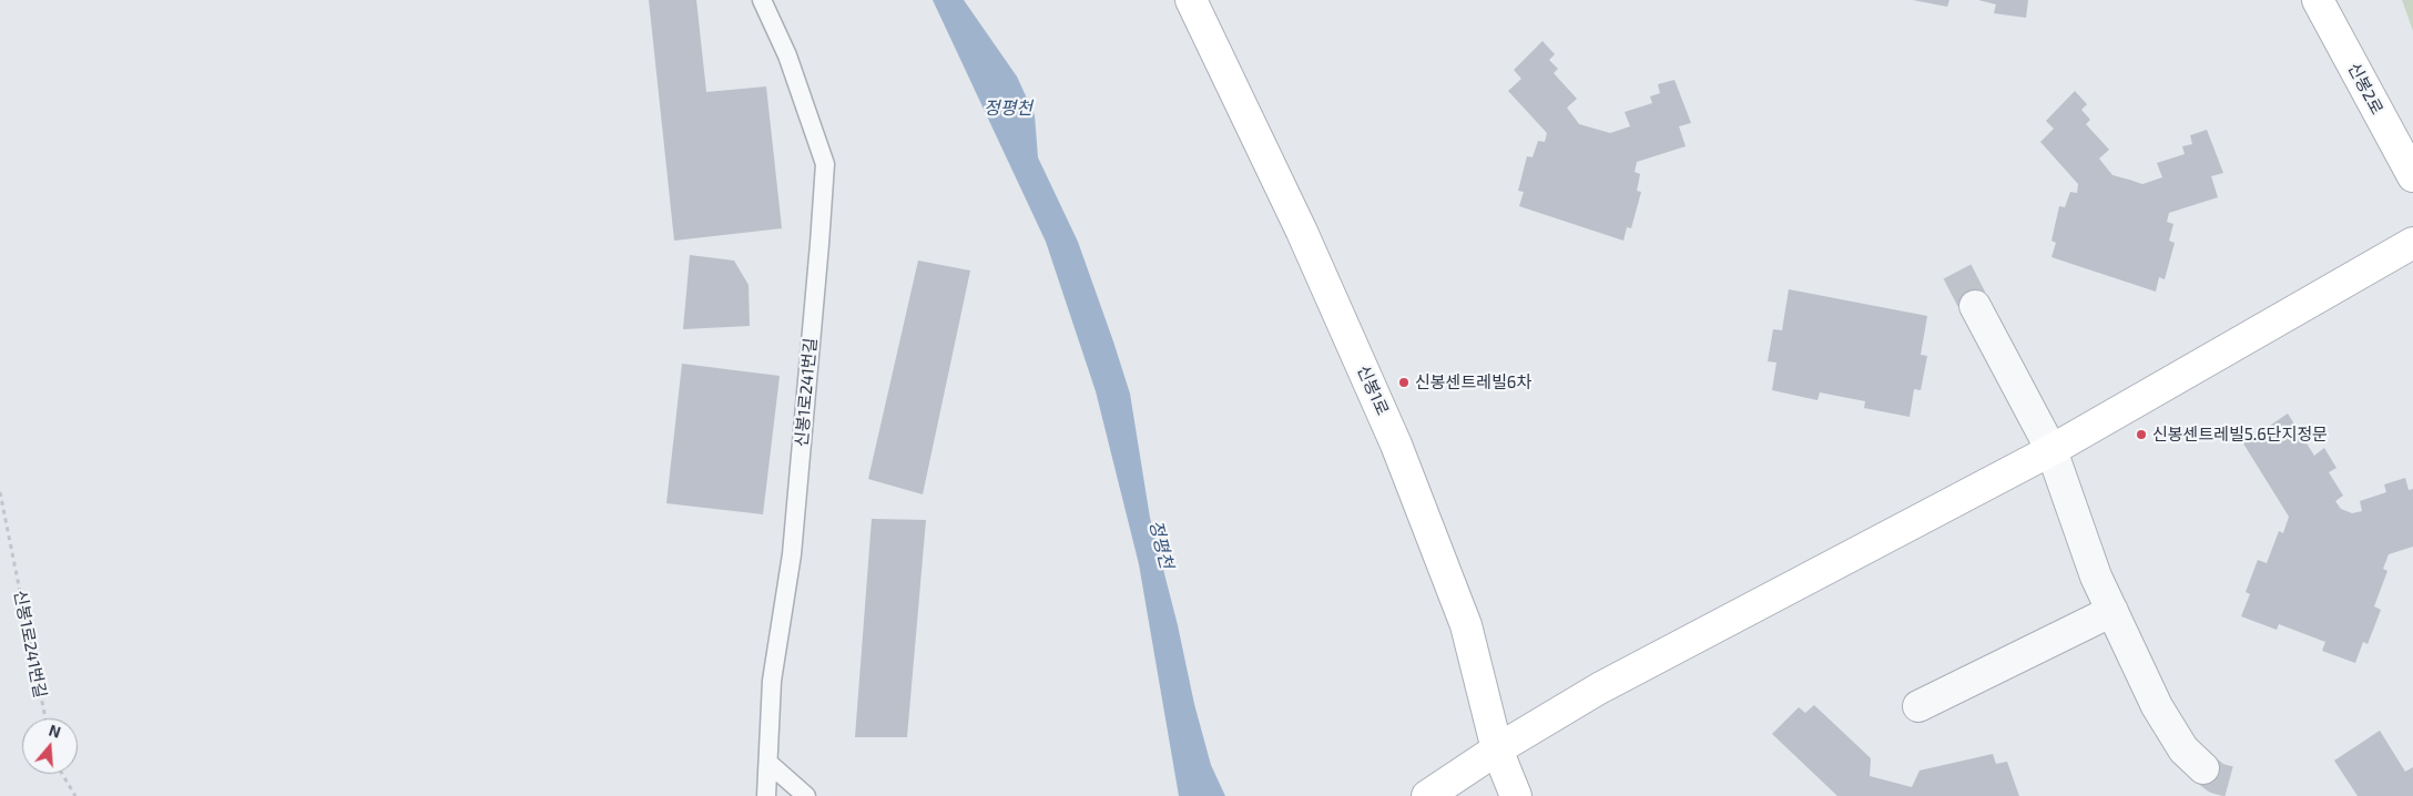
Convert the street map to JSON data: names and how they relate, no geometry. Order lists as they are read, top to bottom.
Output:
{
  "streets": {
    "street": ["신봉2로", "신봉1로"],
    "lane": ["신봉1로241번길"]
  },
  "water": ["정평천"],
  "places": ["신봉센트레빌6차", "신봉센트레빌5.6단지정문"],
  "north": "top"
}
